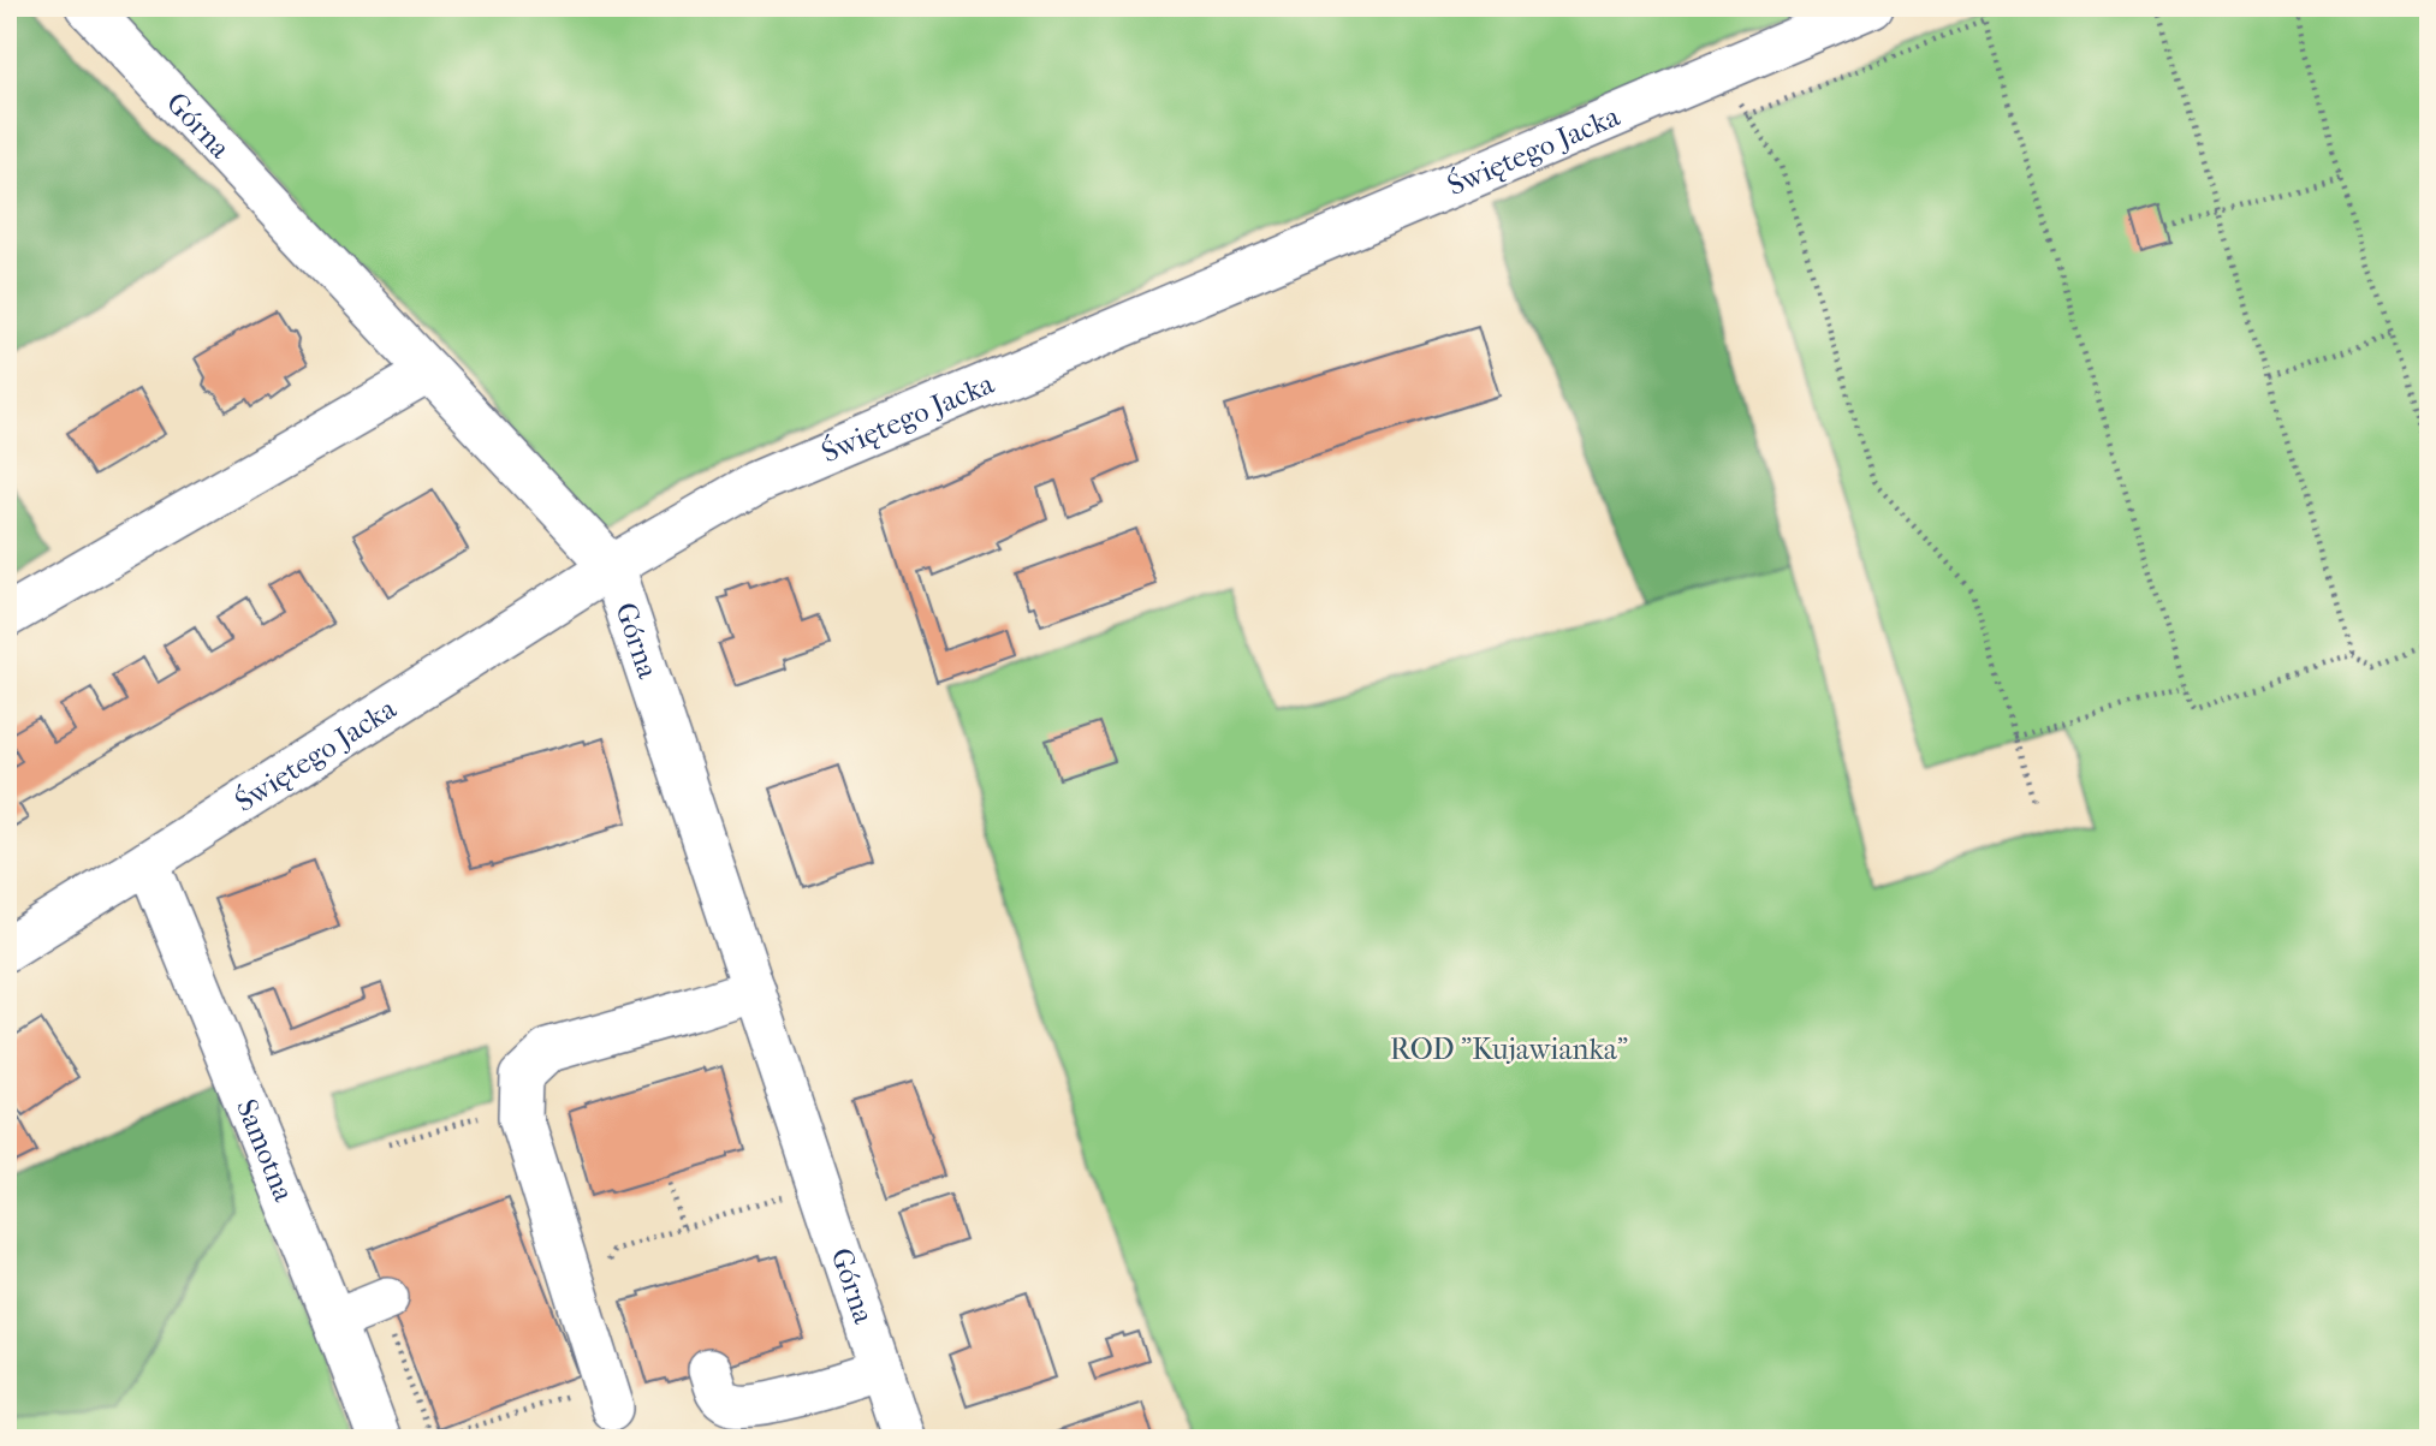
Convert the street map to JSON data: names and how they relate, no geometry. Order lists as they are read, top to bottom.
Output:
{
  "streets": {
    "street": ["Górna", "Świętego Jacka", "Samotna"]
  },
  "crossings": [
    ["Górna", "Świętego Jacka"],
    ["Świętego Jacka", "Samotna"]
  ],
  "parks": ["ROD \"Kujawianka\""]
}
